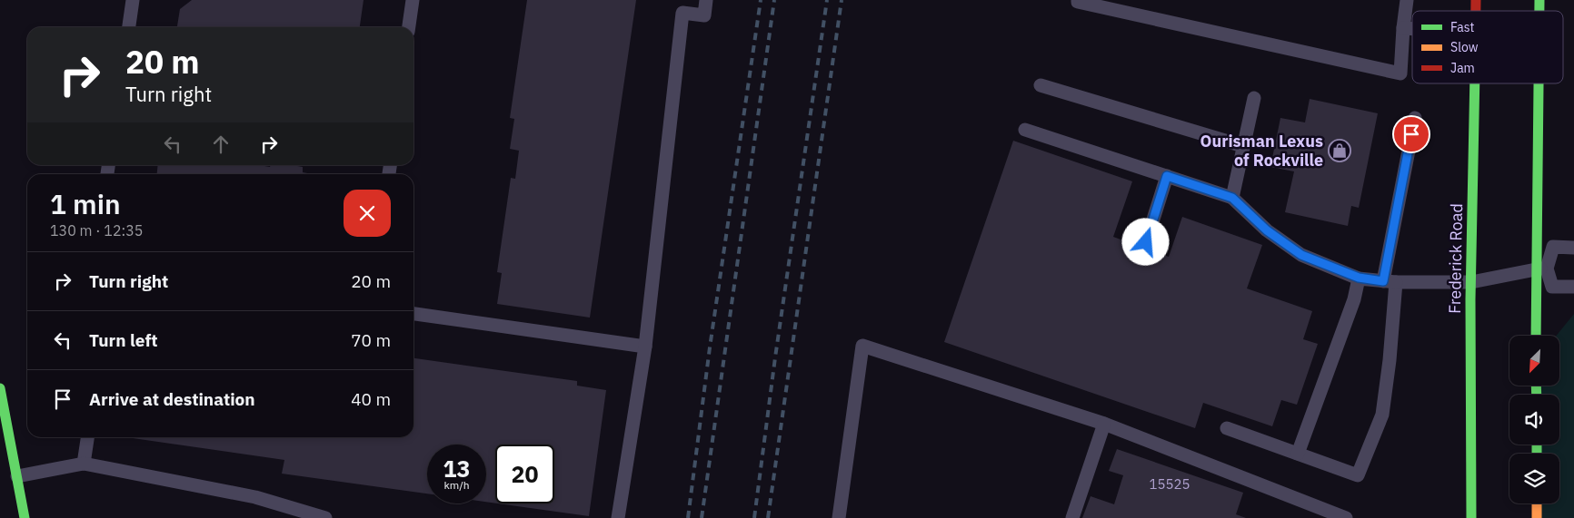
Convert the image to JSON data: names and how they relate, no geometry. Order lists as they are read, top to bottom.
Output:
{
  "streets": {
    "main road": ["Frederick Road"]
  },
  "places": {
    "shop": ["Ourisman Lexus of Rockville"]
  },
  "house_numbers": ["15525"],
  "legend": ["Fast", "Slow", "Jam"],
  "north": "bottom left",
  "page": {
    "turn": ["20 m", "Turn right"],
    "heading": ["1 min", "130 m · 12:35"],
    "list": [
      {
        "name": "Turn right",
        "value": "20 m"
      },
      {
        "name": "Turn left",
        "value": "70 m"
      },
      {
        "name": "Arrive at destination",
        "value": "40 m"
      }
    ],
    "speed": "13 km/h",
    "limit": "20"
  }
}
